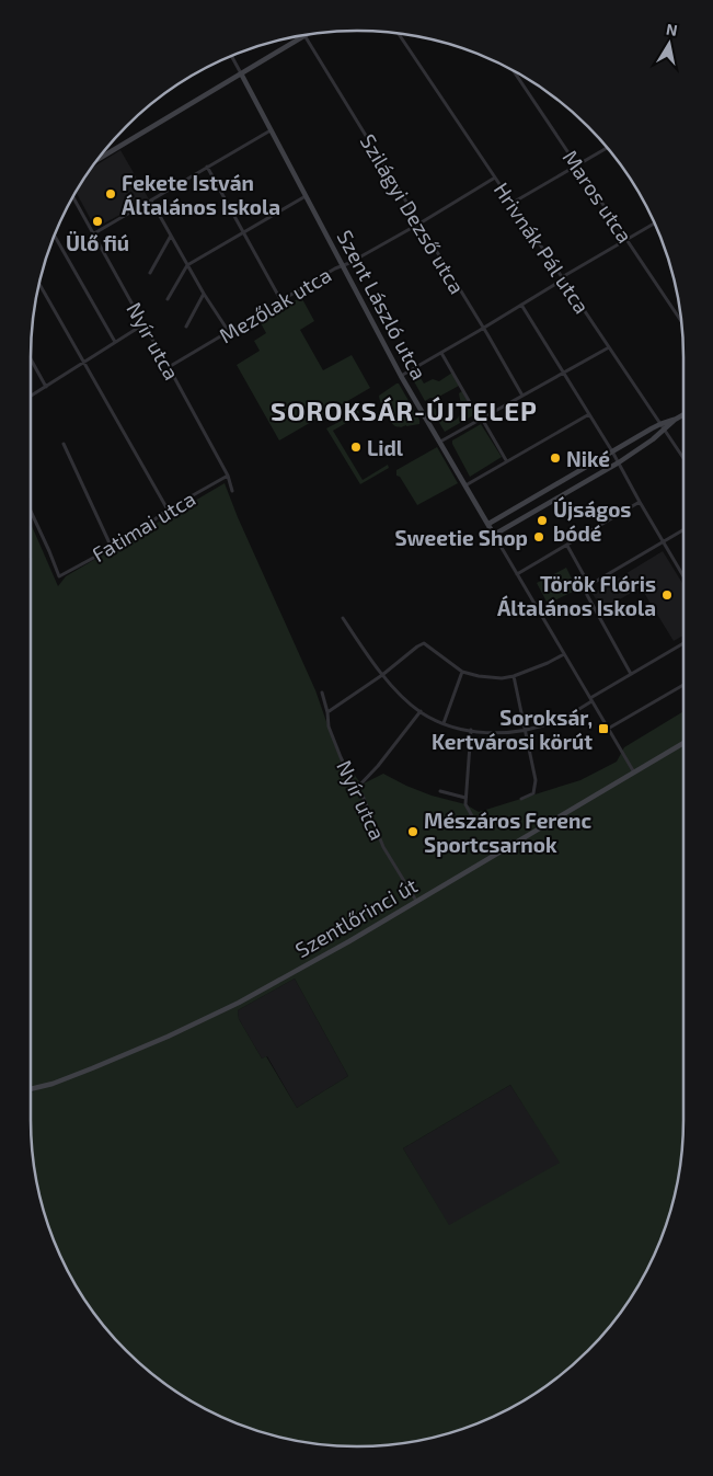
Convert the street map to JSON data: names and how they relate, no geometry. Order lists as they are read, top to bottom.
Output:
{
  "streets": {
    "street": [
      "Maros utca",
      "Szilágyi Dezső utca",
      "Hrivnák Pál utca",
      "Mezőlak utca",
      "Szent László utca",
      "Nyír utca",
      "Fatimai utca",
      "Szentlőrinci út"
    ]
  },
  "crossings": [
    ["Szilágyi Dezső utca", "Mezőlak utca"],
    ["Hrivnák Pál utca", "Mezőlak utca"],
    ["Mezőlak utca", "Szent László utca"],
    ["Mezőlak utca", "Nyír utca"],
    ["Szent László utca", "Szentlőrinci út"],
    ["Nyír utca", "Fatimai utca"],
    ["Nyír utca", "Szentlőrinci út"]
  ],
  "districts": ["SOROKSÁR-ÚJTELEP"],
  "places": {
    "other": [
      "Fekete István Általános Iskola",
      "Ülő fiú",
      "Lidl",
      "Niké",
      "Újságos bódé",
      "Sweetie Shop",
      "Török Flóris Általános Iskola",
      "Mészáros Ferenc Sportcsarnok"
    ],
    "transit": ["Soroksár, Kertvárosi körút"]
  },
  "north": "top"
}
